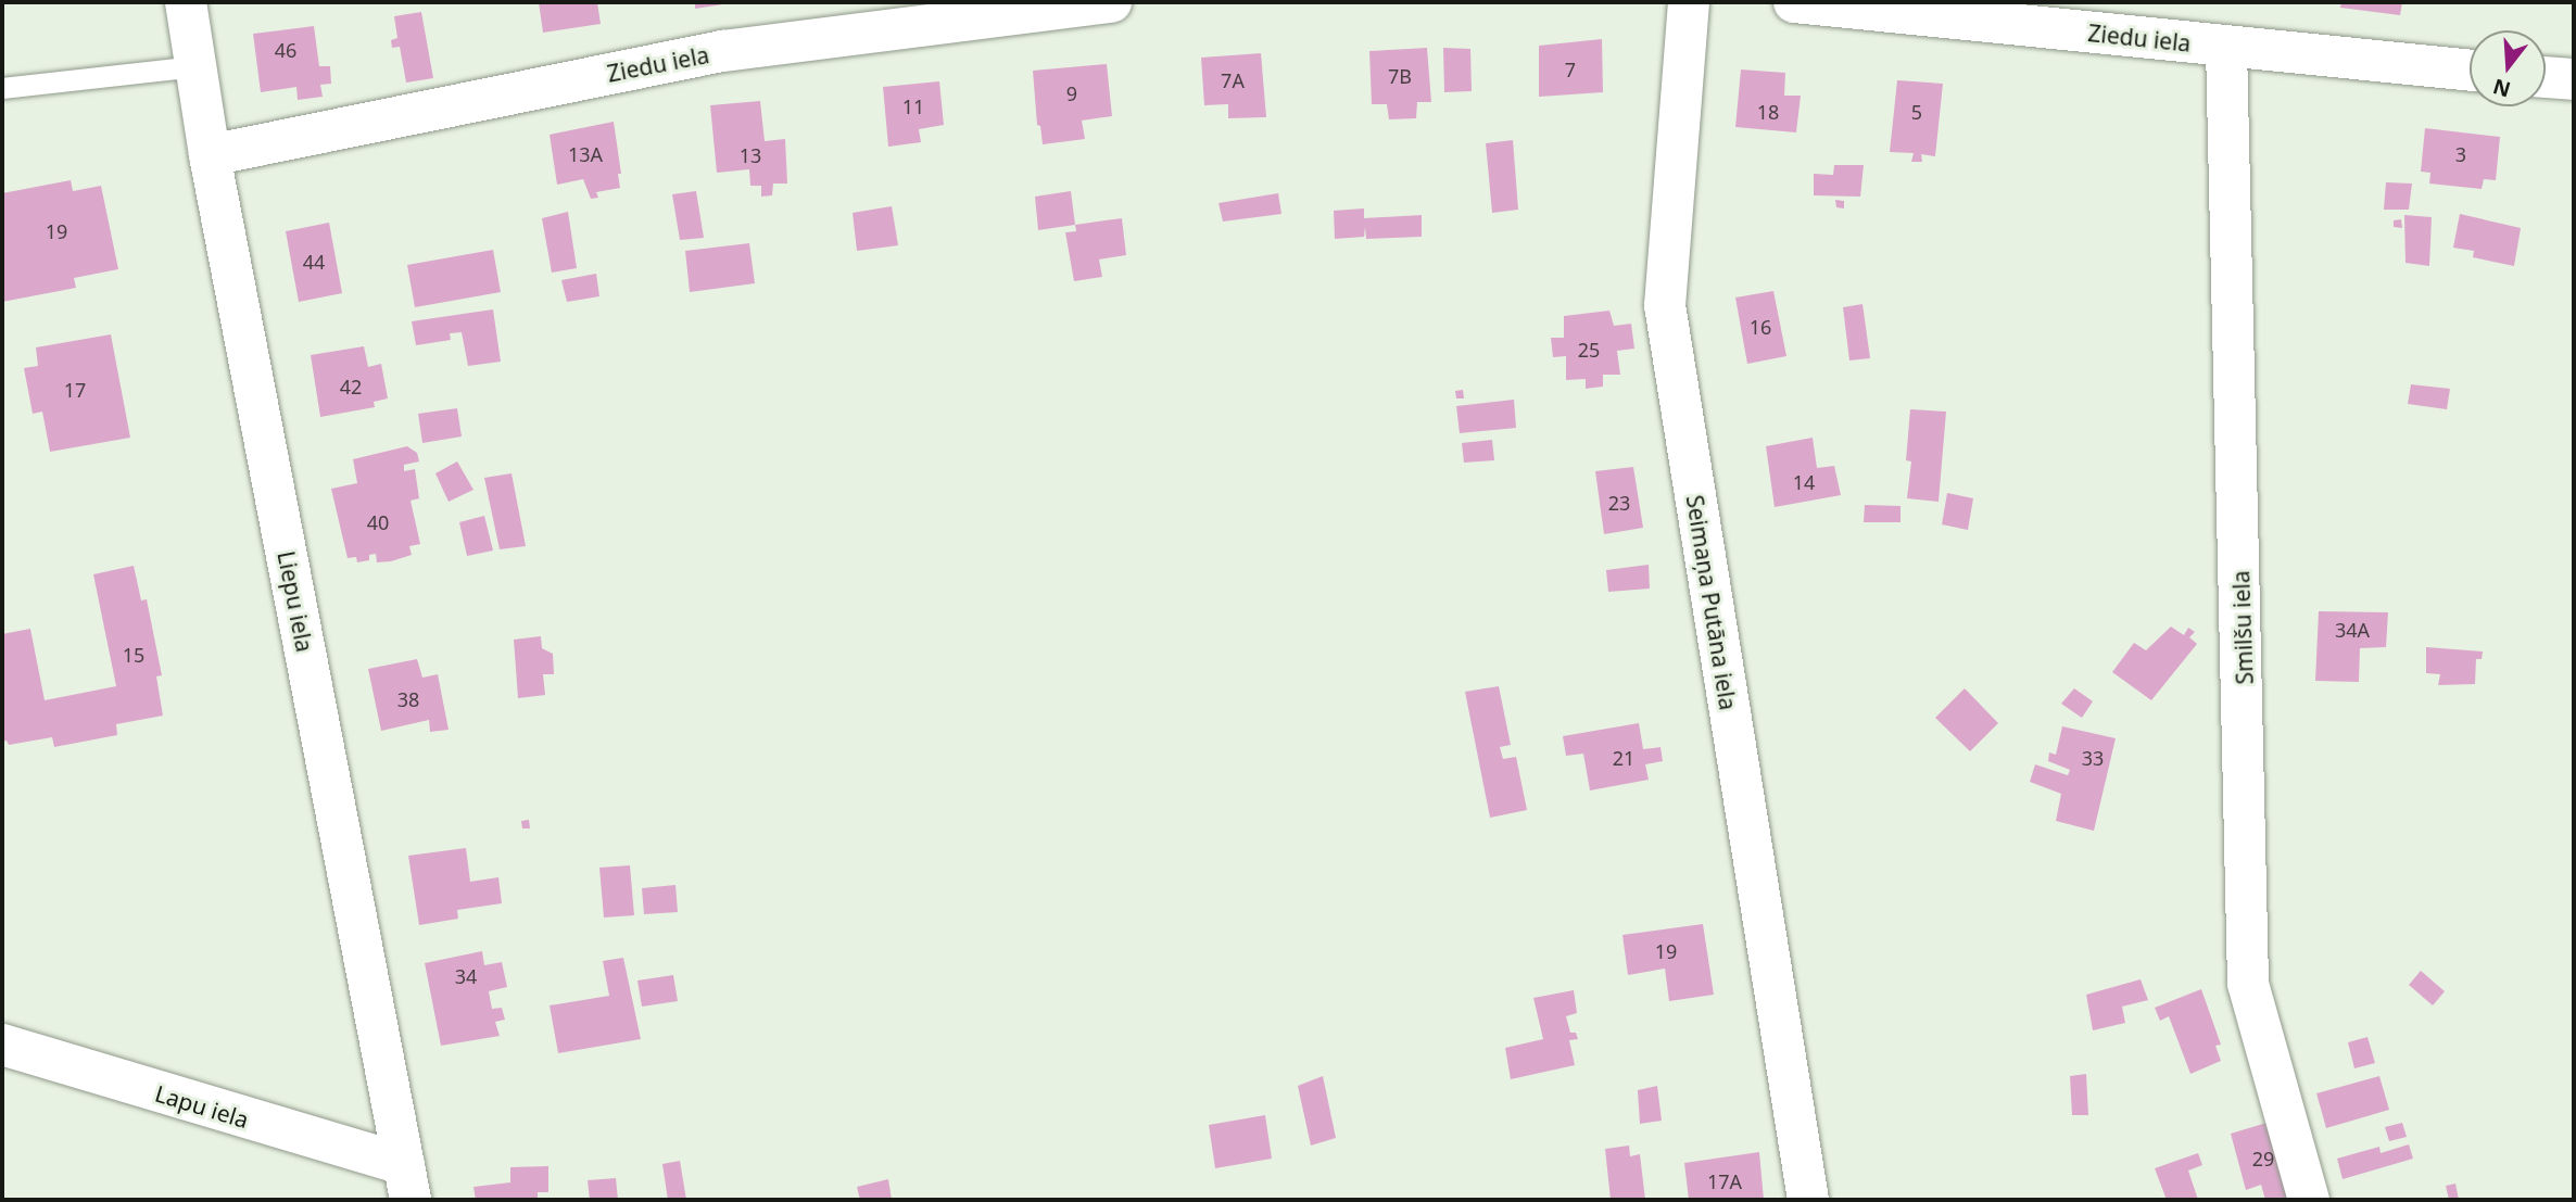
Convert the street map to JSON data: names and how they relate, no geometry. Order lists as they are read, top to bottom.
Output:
{
  "streets": {
    "street": [
      "Ziedu iela",
      "Liepu iela",
      "Seimaņa Putāna iela",
      "Smilšu iela",
      "Lapu iela"
    ]
  },
  "crossings": [
    ["Ziedu iela", "Liepu iela"],
    ["Ziedu iela", "Smilšu iela"],
    ["Liepu iela", "Lapu iela"]
  ],
  "house_numbers": [
    "46",
    "7",
    "7B",
    "7A",
    "9",
    "11",
    "18",
    "5",
    "13A",
    "3",
    "13",
    "19",
    "44",
    "16",
    "25",
    "42",
    "17",
    "14",
    "23",
    "40",
    "34A",
    "15",
    "38",
    "21",
    "33",
    "19",
    "34",
    "29",
    "17A"
  ],
  "north": "bottom"
}
